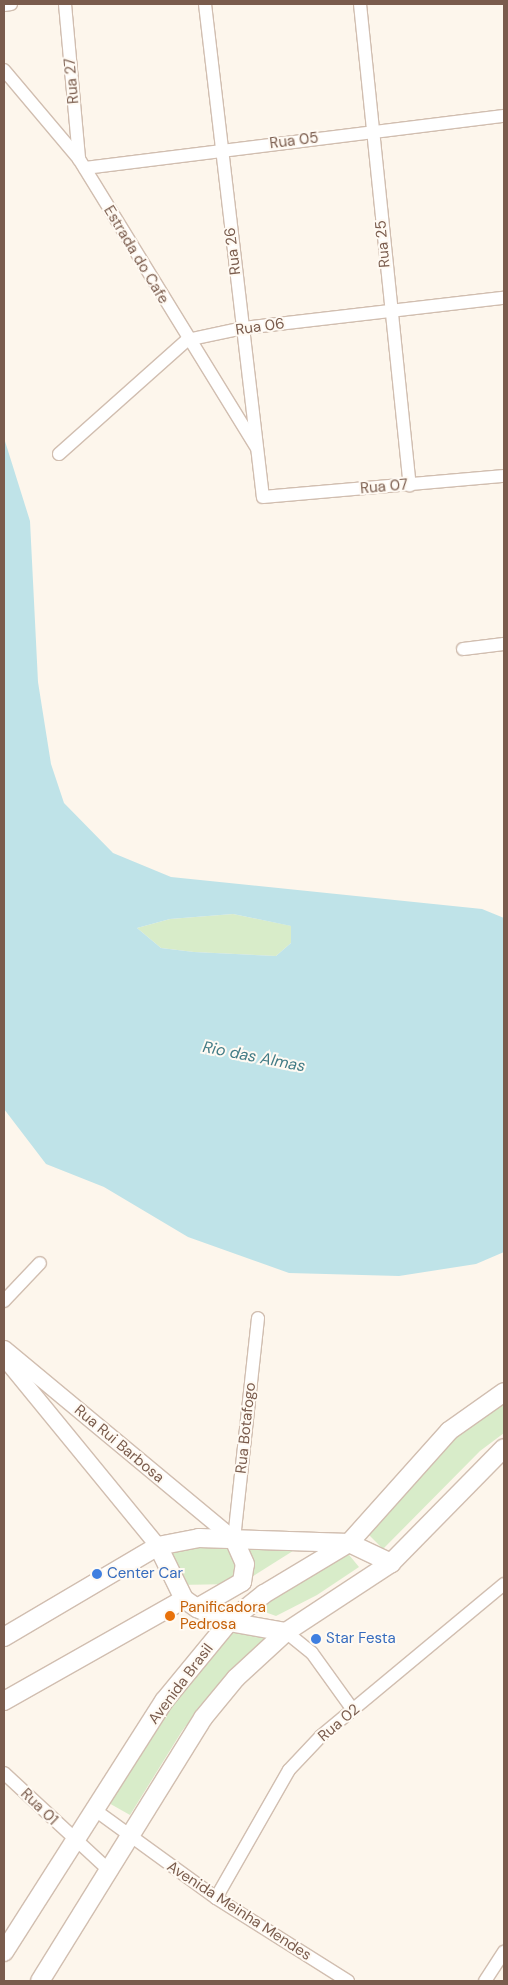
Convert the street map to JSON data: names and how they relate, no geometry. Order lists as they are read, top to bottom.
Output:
{
  "streets": {
    "main road": ["Avenida Brasil"],
    "street": [
      "Rua 27",
      "Rua 05",
      "Rua 25",
      "Rua 26",
      "Estrada do Cafe",
      "Rua 06",
      "Rua 07",
      "Rua Botafogo",
      "Rua Rui Barbosa",
      "Rua 02",
      "Rua 01",
      "Avenida Meinha Mendes"
    ]
  },
  "crossings": [
    ["Rua 27", "Rua 05"],
    ["Rua 27", "Estrada do Cafe"],
    ["Rua 05", "Rua 25"],
    ["Rua 05", "Rua 26"],
    ["Rua 05", "Estrada do Cafe"],
    ["Rua 25", "Rua 06"],
    ["Rua 25", "Rua 07"],
    ["Rua 26", "Estrada do Cafe"],
    ["Rua 26", "Rua 06"],
    ["Rua 26", "Rua 07"],
    ["Estrada do Cafe", "Rua 06"],
    ["Rua Botafogo", "Rua Rui Barbosa"],
    ["Avenida Brasil", "Rua 01"],
    ["Avenida Brasil", "Avenida Meinha Mendes"],
    ["Rua 02", "Avenida Meinha Mendes"]
  ],
  "water": ["Rio das Almas"],
  "places": ["Center Car", "Panificadora Pedrosa", "Star Festa"]
}
